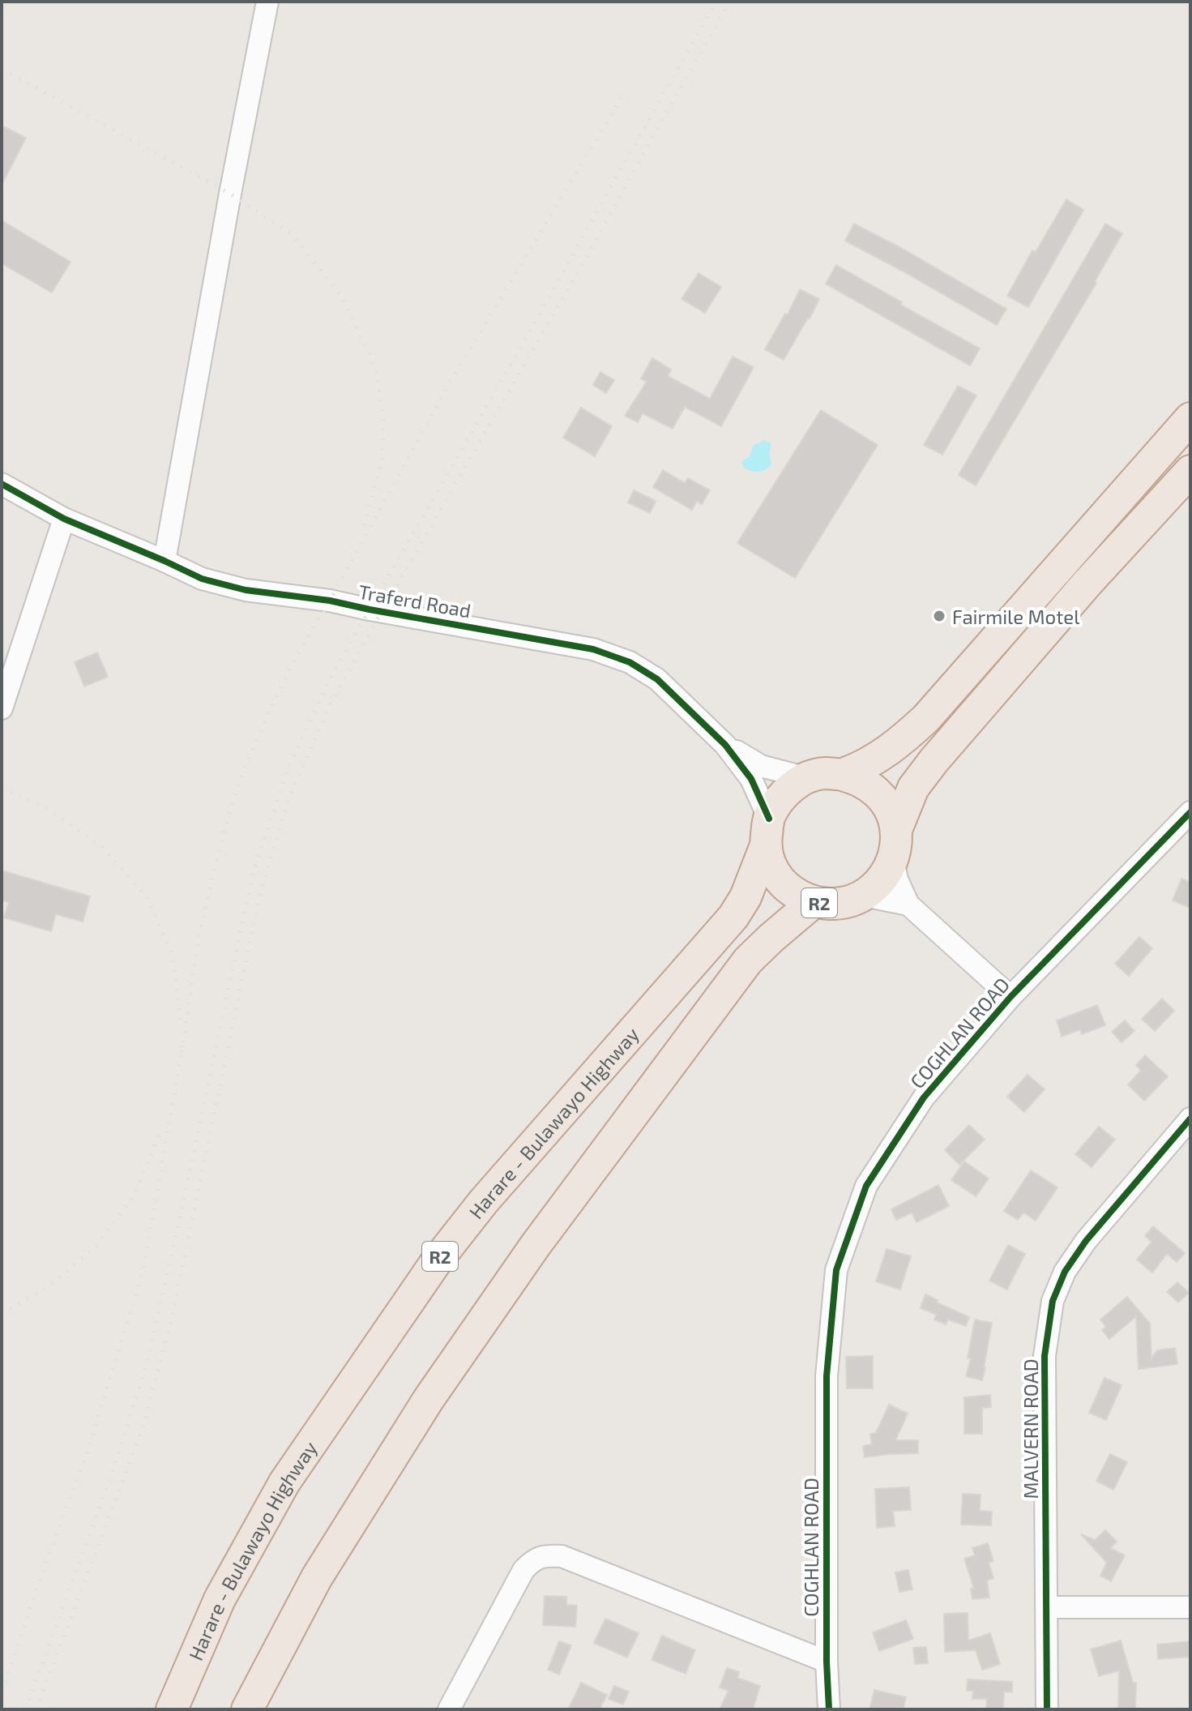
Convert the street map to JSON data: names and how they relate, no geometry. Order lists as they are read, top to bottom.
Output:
{
  "streets": {
    "highway": ["R2", "Harare - Bulawayo Highway"],
    "street": ["Traferd Road", "COGHLAN ROAD", "MALVERN ROAD"]
  },
  "crossings": [
    ["Traferd Road", "R2"],
    ["Traferd Road", "Harare - Bulawayo Highway"],
    ["R2", "Harare - Bulawayo Highway"]
  ],
  "places": ["Fairmile Motel"]
}
